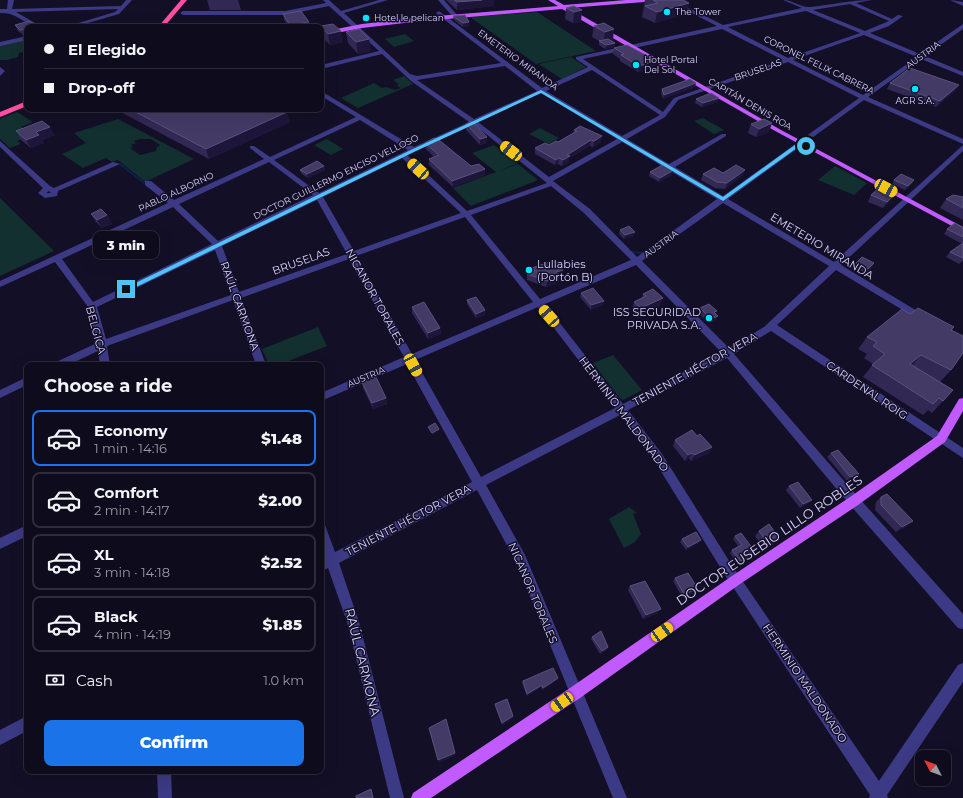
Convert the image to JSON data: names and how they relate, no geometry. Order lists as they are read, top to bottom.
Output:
{
  "streets": {
    "main road": ["CAPITÁN DENIS ROA", "DOCTOR EUSEBIO LILLO ROBLES"],
    "street": [
      "AUSTRIA",
      "EMETERIO MIRANDA",
      "CORONEL FELIX CABRERA",
      "BRUSELAS",
      "DOCTOR GUILLERMO ENCISO VELLOSO",
      "PABLO ALBORNO",
      "NICANOR TORALES",
      "RAÚL CARMONA",
      "BELGICA",
      "TENIENTE HÉCTOR VERA",
      "CARDENAL ROIG",
      "HERMINIO MALDONADO"
    ]
  },
  "crossings": [
    ["AUSTRIA", "EMETERIO MIRANDA"],
    ["AUSTRIA", "CORONEL FELIX CABRERA"],
    ["AUSTRIA", "CAPITÁN DENIS ROA"],
    ["AUSTRIA", "NICANOR TORALES"],
    ["AUSTRIA", "HERMINIO MALDONADO"],
    ["EMETERIO MIRANDA", "BRUSELAS"],
    ["EMETERIO MIRANDA", "DOCTOR GUILLERMO ENCISO VELLOSO"],
    ["EMETERIO MIRANDA", "TENIENTE HÉCTOR VERA"],
    ["CORONEL FELIX CABRERA", "BRUSELAS"],
    ["BRUSELAS", "CAPITÁN DENIS ROA"],
    ["BRUSELAS", "NICANOR TORALES"],
    ["BRUSELAS", "RAÚL CARMONA"],
    ["BRUSELAS", "BELGICA"],
    ["BRUSELAS", "HERMINIO MALDONADO"],
    ["CAPITÁN DENIS ROA", "TENIENTE HÉCTOR VERA"],
    ["DOCTOR GUILLERMO ENCISO VELLOSO", "NICANOR TORALES"],
    ["DOCTOR GUILLERMO ENCISO VELLOSO", "RAÚL CARMONA"],
    ["DOCTOR GUILLERMO ENCISO VELLOSO", "BELGICA"],
    ["DOCTOR GUILLERMO ENCISO VELLOSO", "HERMINIO MALDONADO"],
    ["PABLO ALBORNO", "NICANOR TORALES"],
    ["PABLO ALBORNO", "RAÚL CARMONA"],
    ["PABLO ALBORNO", "BELGICA"],
    ["NICANOR TORALES", "TENIENTE HÉCTOR VERA"],
    ["NICANOR TORALES", "DOCTOR EUSEBIO LILLO ROBLES"],
    ["RAÚL CARMONA", "TENIENTE HÉCTOR VERA"],
    ["TENIENTE HÉCTOR VERA", "CARDENAL ROIG"],
    ["TENIENTE HÉCTOR VERA", "HERMINIO MALDONADO"],
    ["CARDENAL ROIG", "DOCTOR EUSEBIO LILLO ROBLES"],
    ["HERMINIO MALDONADO", "DOCTOR EUSEBIO LILLO ROBLES"]
  ],
  "places": [
    "The Tower",
    "Hotel le pelican",
    "Hotel Portal Del Sol",
    "AGR S.A.",
    "Lullabies (Portón B)",
    "ISS SEGURIDAD PRIVADA S.A."
  ],
  "north": "top left",
  "page": {
    "banner": ["El Elegido", "Drop-off"],
    "bubble": "3 min",
    "heading": "Choose a ride",
    "list": [
      {
        "name": "Economy",
        "note": "1 min · 14:16",
        "value": "$1.48"
      },
      {
        "name": "Comfort",
        "note": "2 min · 14:17",
        "value": "$2.00"
      },
      {
        "name": "XL",
        "note": "3 min · 14:18",
        "value": "$2.52"
      },
      {
        "name": "Black",
        "note": "4 min · 14:19",
        "value": "$1.85"
      }
    ],
    "pay": ["Cash", "1.0 km"],
    "buttons": "Confirm"
  }
}
